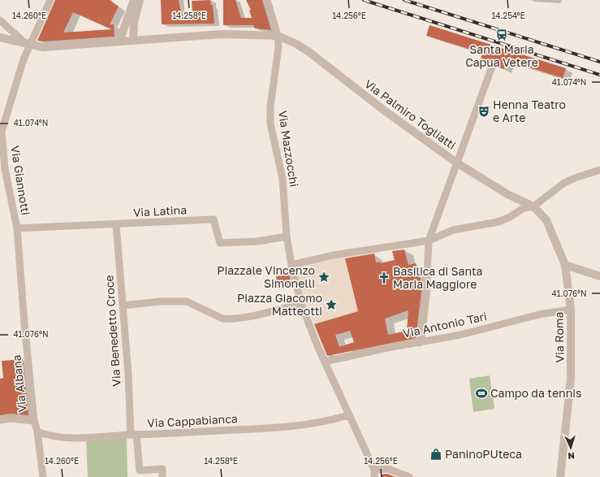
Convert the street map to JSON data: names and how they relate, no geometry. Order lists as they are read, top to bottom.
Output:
{
  "streets": {
    "street": [
      "Via Palmiro Togliatti",
      "Via Mazzocchi",
      "Via Giannotti",
      "Via Latina",
      "Via Antonio Tari",
      "Via Benedetto Croce",
      "Via Roma",
      "Via Albana",
      "Via Cappabianca"
    ]
  },
  "crossings": [
    ["Via Palmiro Togliatti", "Via Mazzocchi"],
    ["Via Palmiro Togliatti", "Via Roma"],
    ["Via Mazzocchi", "Via Latina"],
    ["Via Mazzocchi", "Via Antonio Tari"],
    ["Via Mazzocchi", "Via Cappabianca"],
    ["Via Giannotti", "Via Latina"],
    ["Via Giannotti", "Via Albana"],
    ["Via Latina", "Via Benedetto Croce"],
    ["Via Latina", "Via Albana"],
    ["Via Antonio Tari", "Via Roma"],
    ["Via Benedetto Croce", "Via Cappabianca"],
    ["Via Albana", "Via Cappabianca"]
  ],
  "places": {
    "station": ["Santa Maria Capua Vetere"],
    "theatre": ["Henna Teatro e Arte"],
    "place": ["Piazzale Vincenzo Simonelli", "Piazza Giacomo Matteotti"],
    "church": ["Basilica di Santa Maria Maggiore"],
    "sports": ["Campo da tennis"],
    "shop": ["PaninoPUteca"]
  },
  "north": "bottom",
  "coordinates": [
    "14.260°E",
    "14.258°E",
    "14.256°E",
    "14.254°E",
    "41.074°N",
    "41.076°N"
  ]
}
